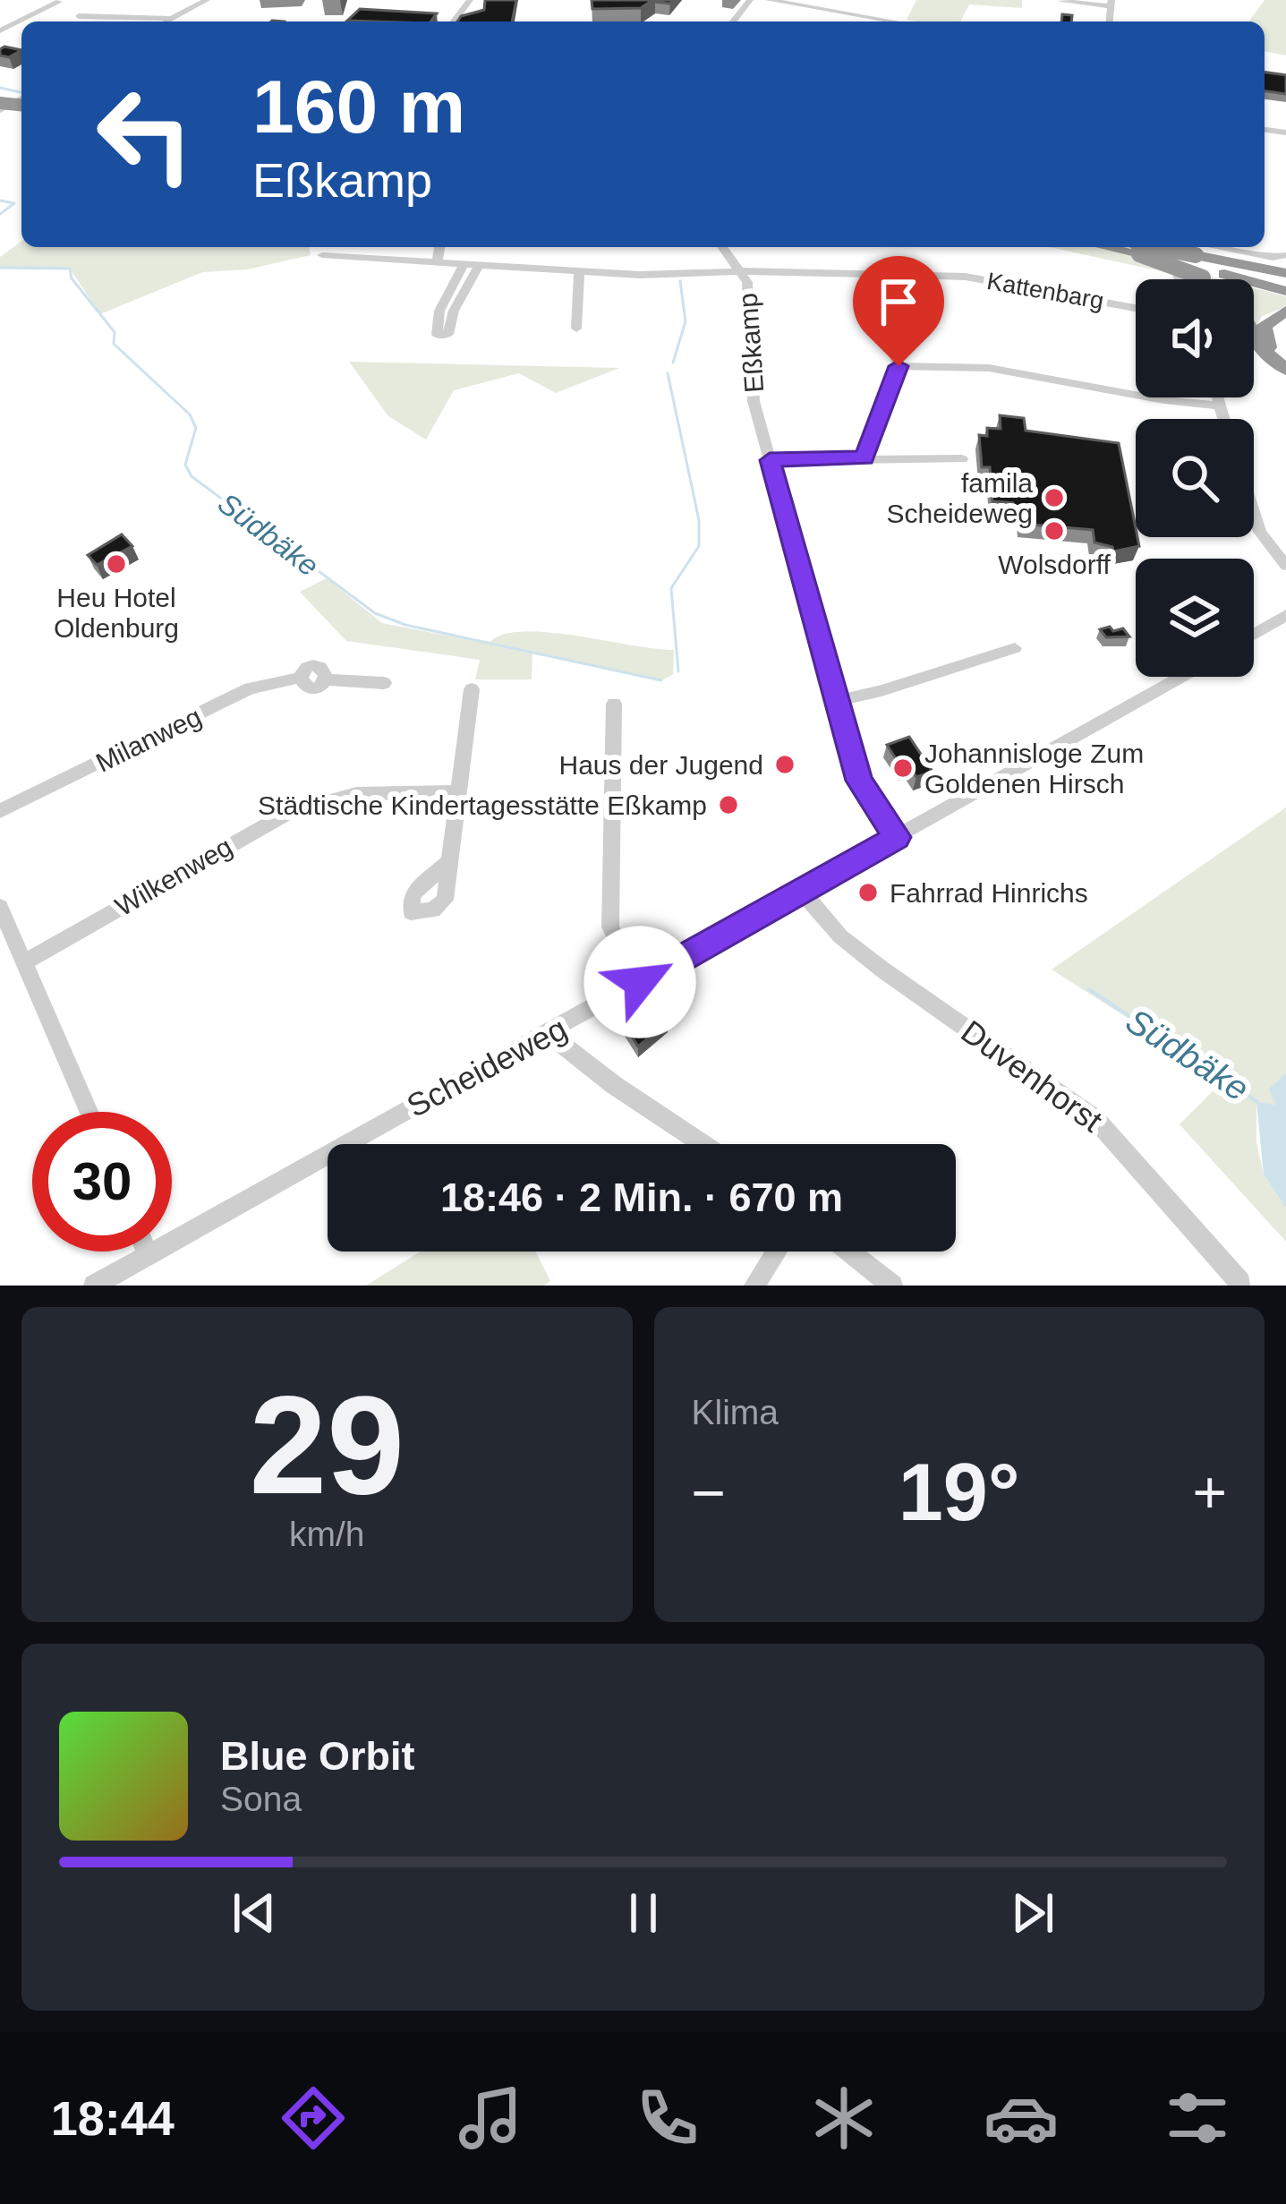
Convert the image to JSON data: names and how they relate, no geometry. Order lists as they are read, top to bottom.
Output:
{
  "streets": {
    "street": [
      "Kattenbarg",
      "Eßkamp",
      "Milanweg",
      "Wilkenweg",
      "Scheideweg",
      "Duvenhorst"
    ]
  },
  "crossings": [
    ["Kattenbarg", "Eßkamp"],
    ["Eßkamp", "Scheideweg"],
    ["Scheideweg", "Duvenhorst"]
  ],
  "water": ["Südbäke"],
  "places": [
    "famila Scheideweg",
    "Wolsdorff",
    "Heu Hotel Oldenburg",
    "Haus der Jugend",
    "Johannisloge Zum Goldenen Hirsch",
    "Städtische Kindertagesstätte Eßkamp",
    "Fahrrad Hinrichs"
  ],
  "page": {
    "turn": ["160 m", "Eßkamp"],
    "limit": "30",
    "trip": "18:46 · 2 Min. · 670 m",
    "tile": [
      ["29", "km/h"],
      "Klima"
    ],
    "heat": ["−", "19°", "+"],
    "song": ["Blue Orbit", "Sona"],
    "tabs": "18:44"
  }
}
